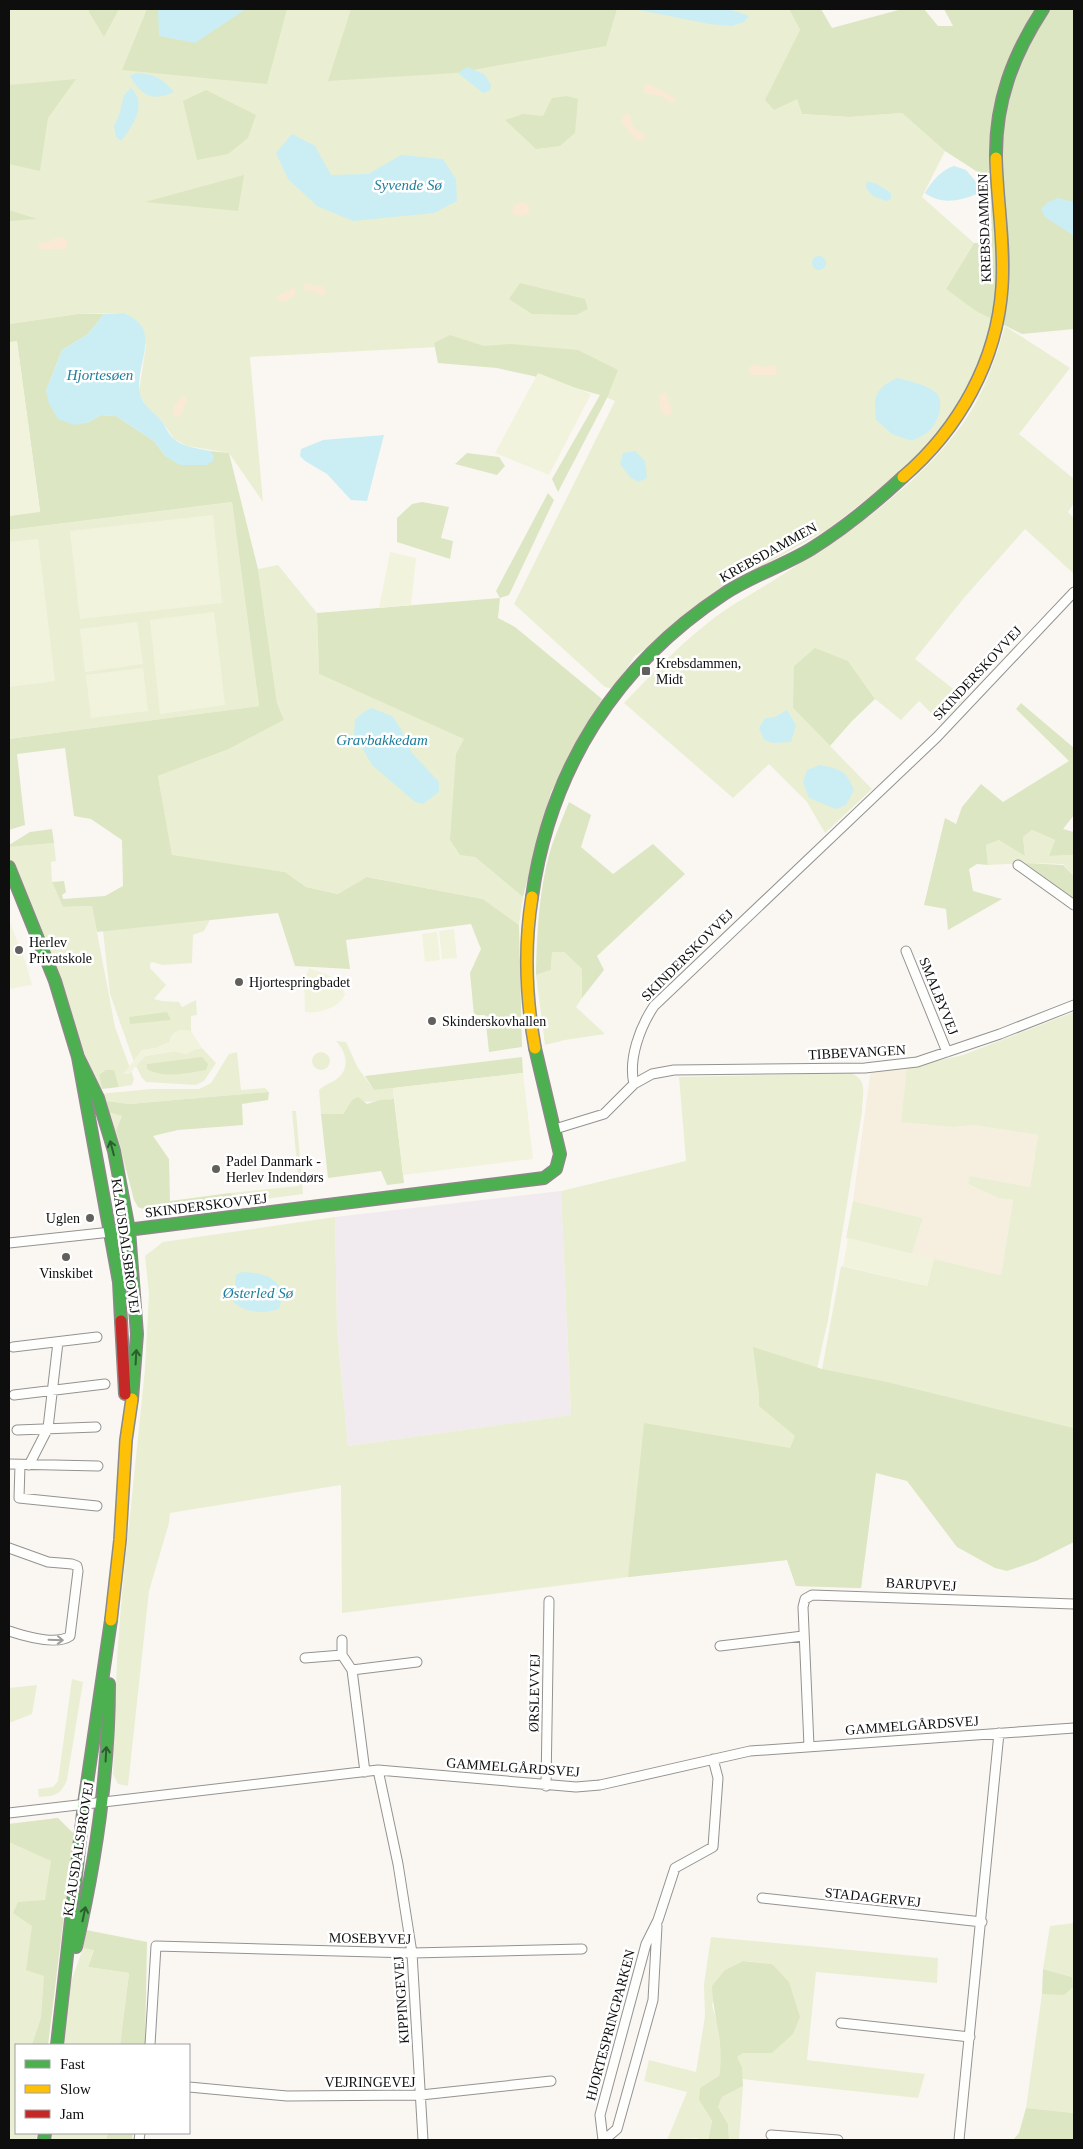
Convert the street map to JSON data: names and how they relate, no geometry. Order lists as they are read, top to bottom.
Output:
{
  "streets": {
    "street": [
      "KREBSDAMMEN",
      "SKINDERSKOVVEJ",
      "SMALBYVEJ",
      "TIBBEVANGEN",
      "KLAUSDALSBROVEJ",
      "BARUPVEJ",
      "ØRSLEVVEJ",
      "GAMMELGÅRDSVEJ",
      "STADAGERVEJ",
      "MOSEBYVEJ",
      "KIPPINGEVEJ",
      "HJORTESPRINGPARKEN",
      "VEJRINGEVEJ"
    ]
  },
  "crossings": [
    ["KREBSDAMMEN", "SKINDERSKOVVEJ"],
    ["SKINDERSKOVVEJ", "TIBBEVANGEN"],
    ["SKINDERSKOVVEJ", "KLAUSDALSBROVEJ"],
    ["SMALBYVEJ", "TIBBEVANGEN"],
    ["KLAUSDALSBROVEJ", "GAMMELGÅRDSVEJ"],
    ["BARUPVEJ", "GAMMELGÅRDSVEJ"],
    ["ØRSLEVVEJ", "GAMMELGÅRDSVEJ"],
    ["GAMMELGÅRDSVEJ", "KIPPINGEVEJ"],
    ["GAMMELGÅRDSVEJ", "HJORTESPRINGPARKEN"],
    ["MOSEBYVEJ", "KIPPINGEVEJ"],
    ["KIPPINGEVEJ", "VEJRINGEVEJ"]
  ],
  "water": [
    "Syvende Sø",
    "Hjortesøen",
    "Gravbakkedam",
    "Østerled Sø"
  ],
  "places": {
    "transit": ["Krebsdammen, Midt"],
    "other": [
      "Herlev Privatskole",
      "Hjortespringbadet",
      "Skinderskovhallen",
      "Padel Danmark - Herlev Indendørs",
      "Uglen",
      "Vinskibet"
    ]
  },
  "legend": ["Fast", "Slow", "Jam"]
}
